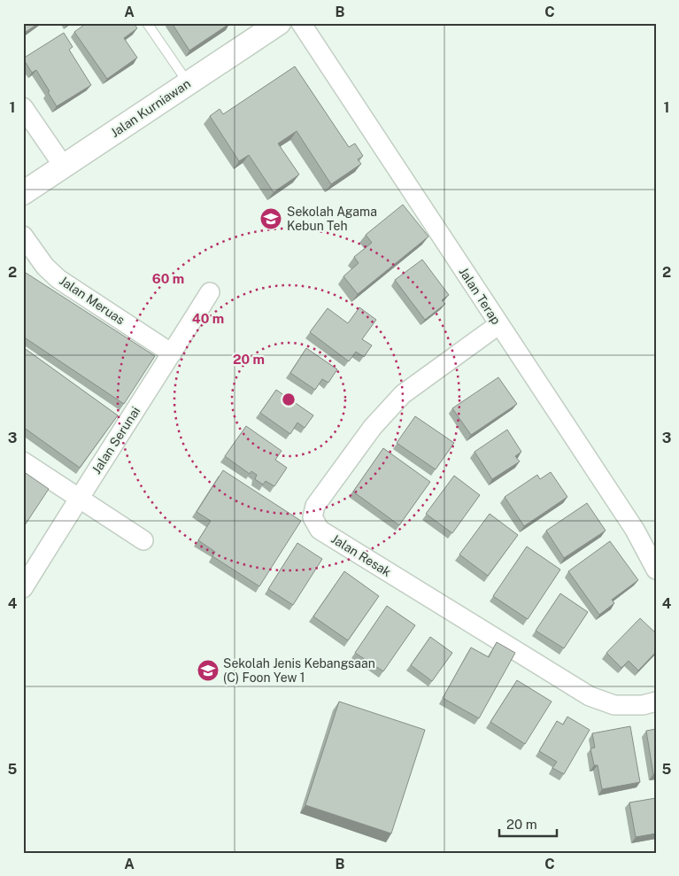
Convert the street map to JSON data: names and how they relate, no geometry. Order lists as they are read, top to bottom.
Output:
{
  "streets": {
    "street": [
      "Jalan Kurniawan",
      "Jalan Terap",
      "Jalan Meruas",
      "Jalan Serunai",
      "Jalan Resak"
    ]
  },
  "crossings": [
    ["Jalan Terap", "Jalan Resak"],
    ["Jalan Meruas", "Jalan Serunai"]
  ],
  "places": {
    "school or university": ["Sekolah Agama Kebun Teh", "Sekolah Jenis Kebangsaan (C) Foon Yew 1"]
  },
  "scale_bar": "20 m",
  "grid": {
    "columns": ["A", "B", "C"],
    "rows": [
      "1",
      "2",
      "3",
      "4",
      "5"
    ]
  },
  "rings": ["60 m", "40 m", "20 m"]
}
